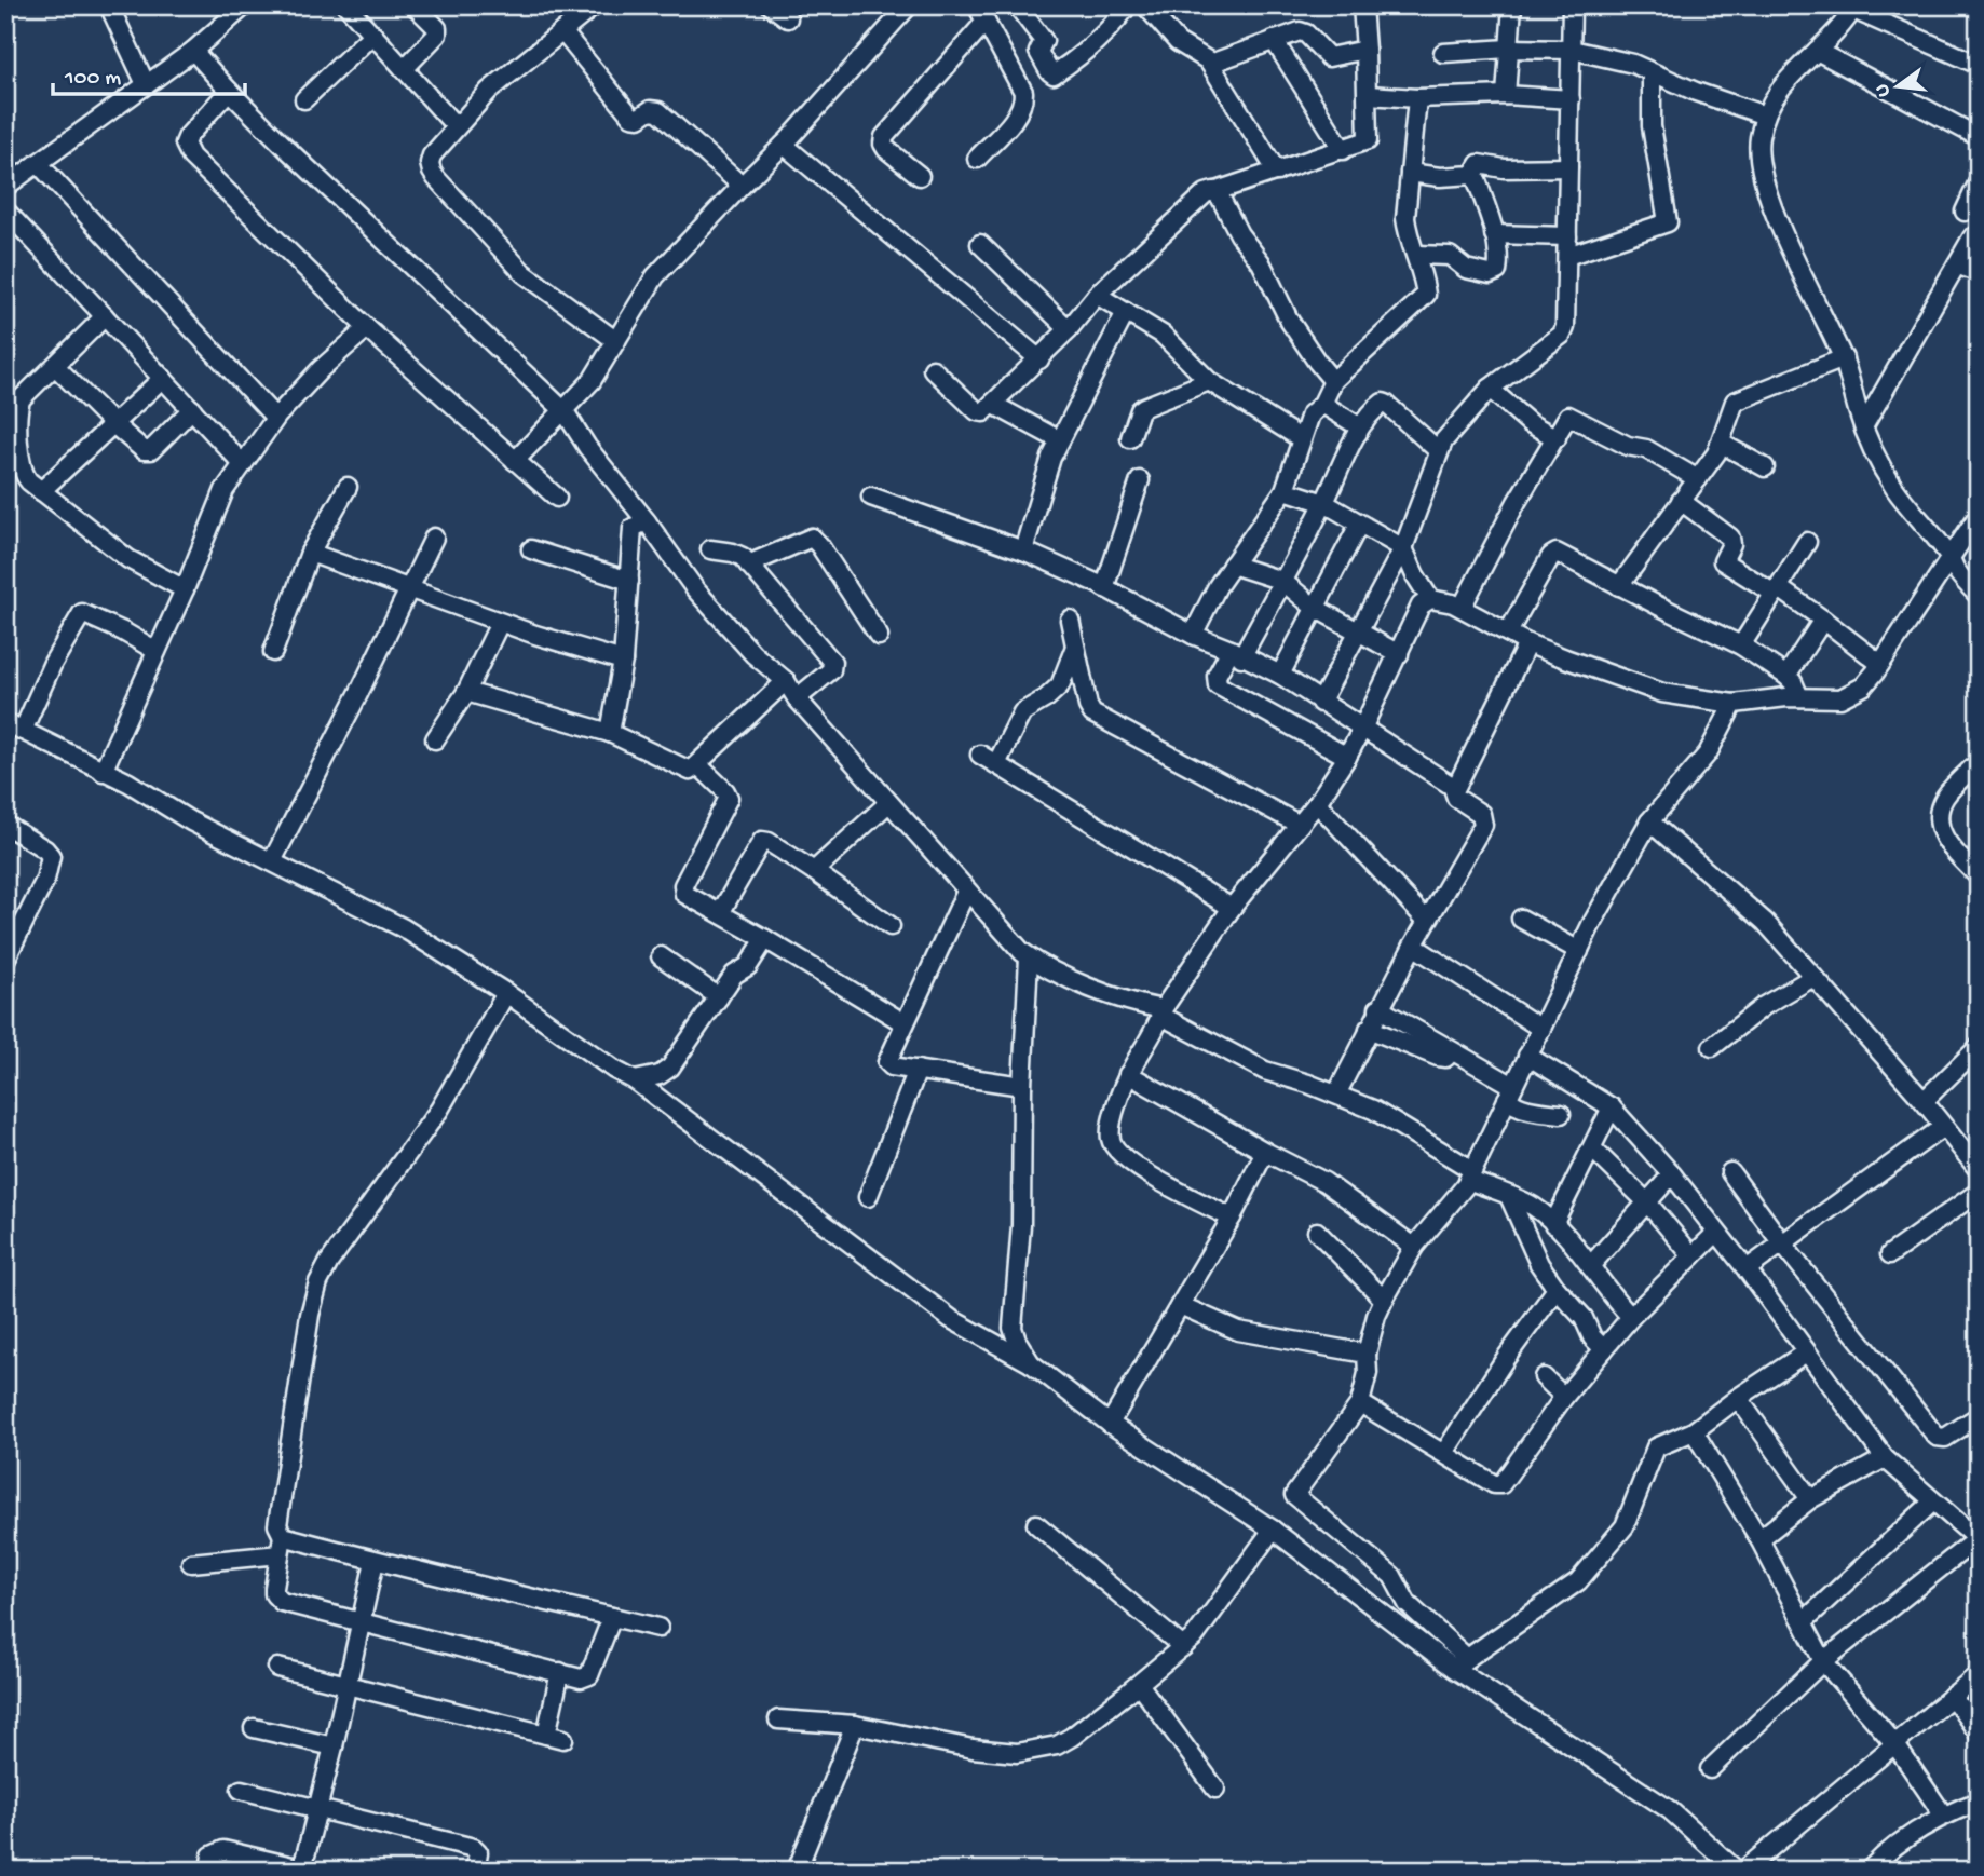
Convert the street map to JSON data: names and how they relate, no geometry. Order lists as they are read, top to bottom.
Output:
{
  "scale_bar": "100 m",
  "north": "left"
}
